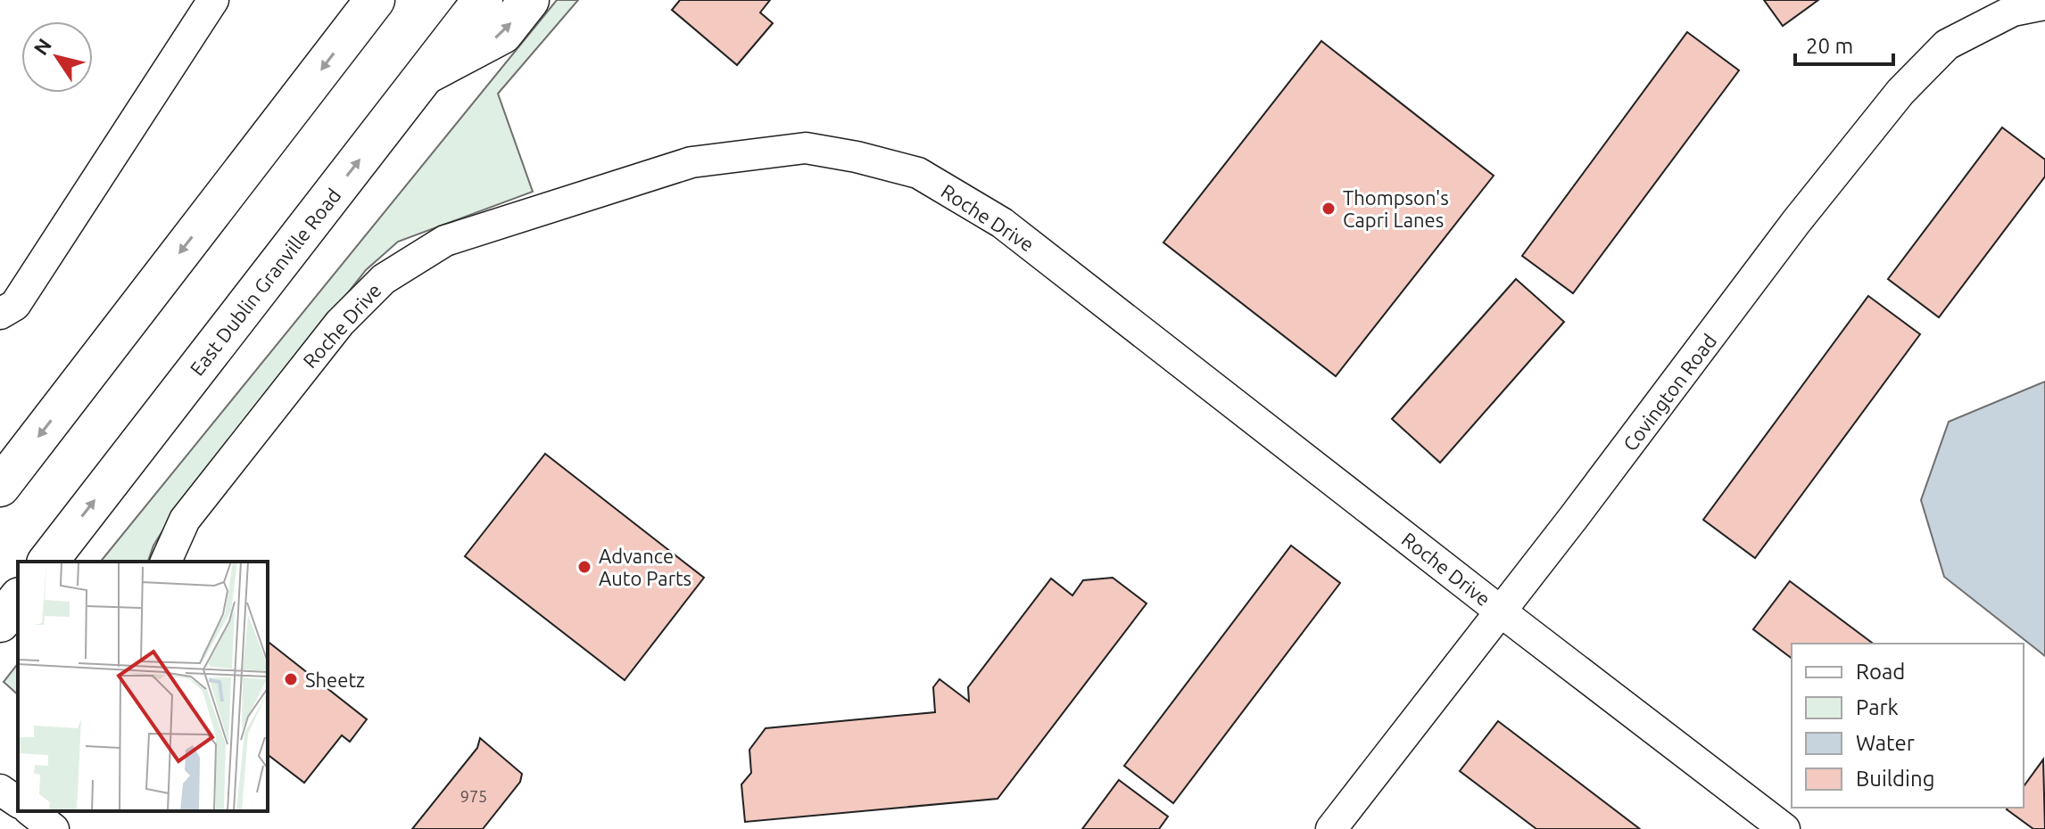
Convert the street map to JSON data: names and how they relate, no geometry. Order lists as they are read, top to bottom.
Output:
{
  "streets": {
    "main road": ["East Dublin Granville Road"],
    "street": ["Roche Drive", "Covington Road"]
  },
  "crossings": [
    ["Roche Drive", "Covington Road"]
  ],
  "places": ["Thompson's Capri Lanes", "Advance Auto Parts", "Sheetz"],
  "house_numbers": ["975"],
  "legend": [
    "Road",
    "Park",
    "Water",
    "Building"
  ],
  "scale_bar": "20 m",
  "north": "top left"
}
